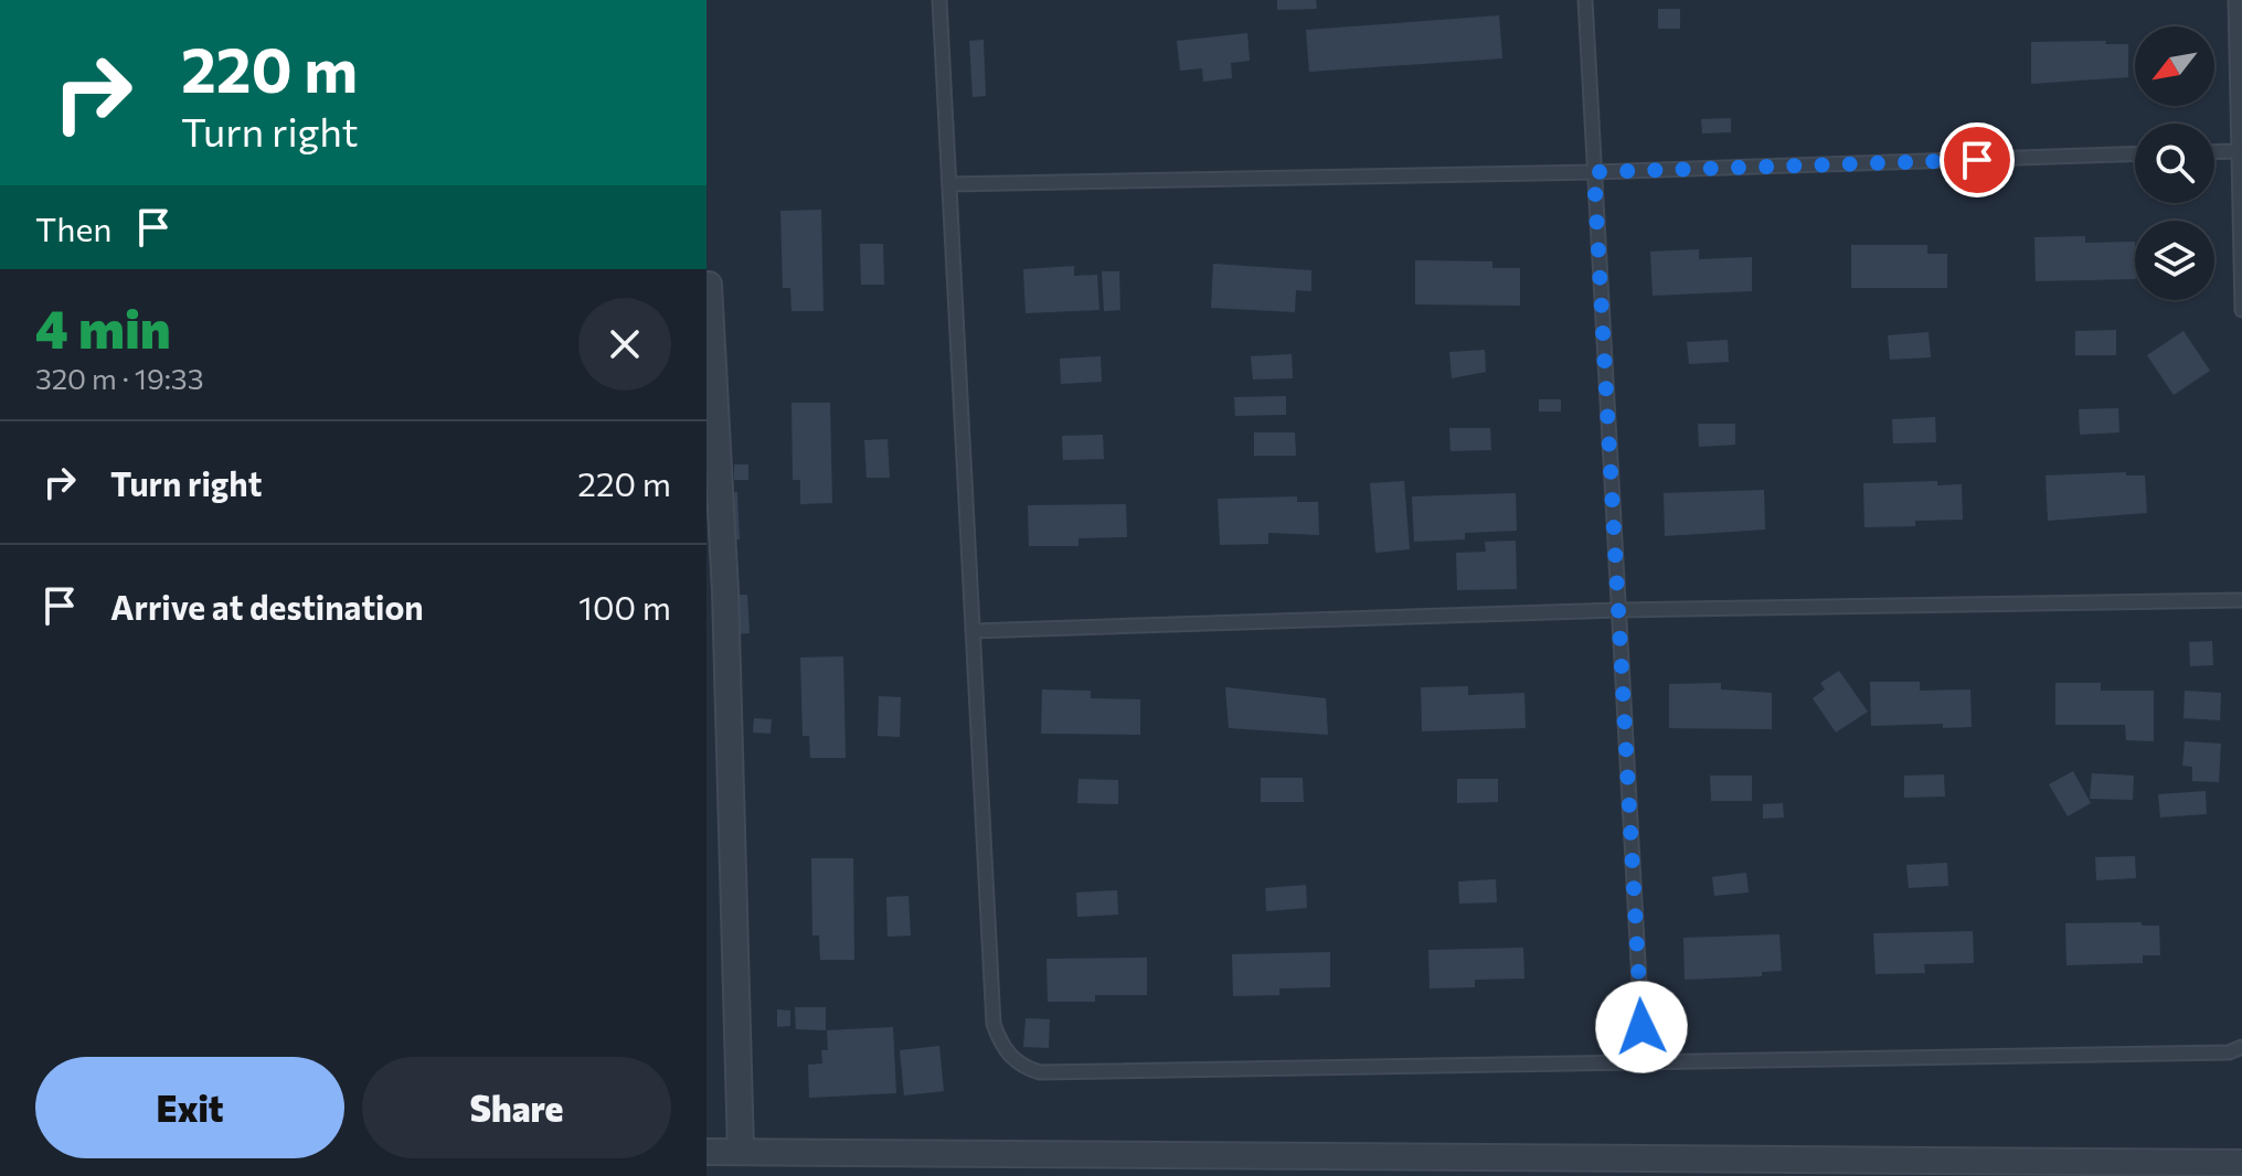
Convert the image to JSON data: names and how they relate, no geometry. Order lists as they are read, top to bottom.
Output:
{
  "north": "bottom left",
  "page": {
    "turn": ["220 m", "Turn right"],
    "then": "Then",
    "heading": ["4 min", "320 m · 19:33"],
    "list": [
      {
        "name": "Turn right",
        "value": "220 m"
      },
      {
        "name": "Arrive at destination",
        "value": "100 m"
      }
    ],
    "buttons": ["Exit", "Share"]
  }
}
